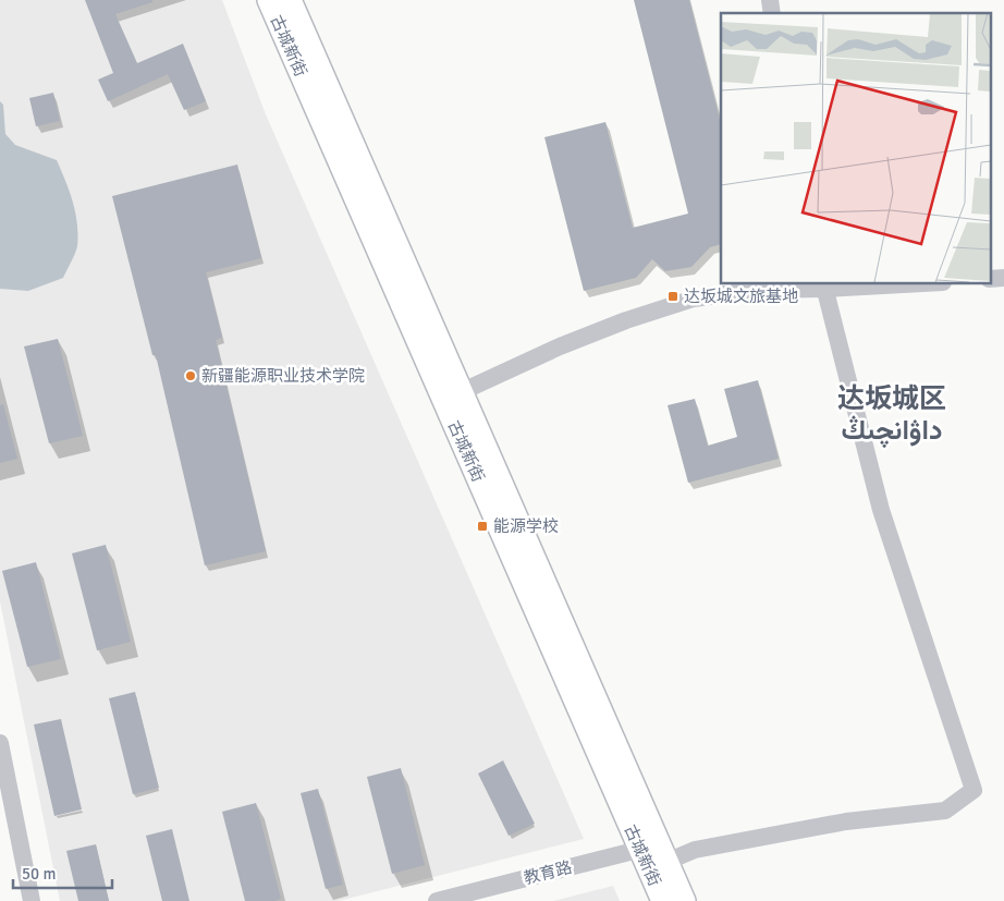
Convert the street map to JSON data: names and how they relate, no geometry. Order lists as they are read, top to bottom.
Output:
{
  "streets": {
    "main road": ["古城新街"],
    "street": ["教育路"]
  },
  "crossings": [
    ["古城新街", "教育路"]
  ],
  "districts": ["达坂城区 داۋانچىڭ"],
  "places": {
    "transit": ["达坂城文旅基地", "能源学校"],
    "other": ["新疆能源职业技术学院"]
  },
  "scale_bar": "50 m"
}
